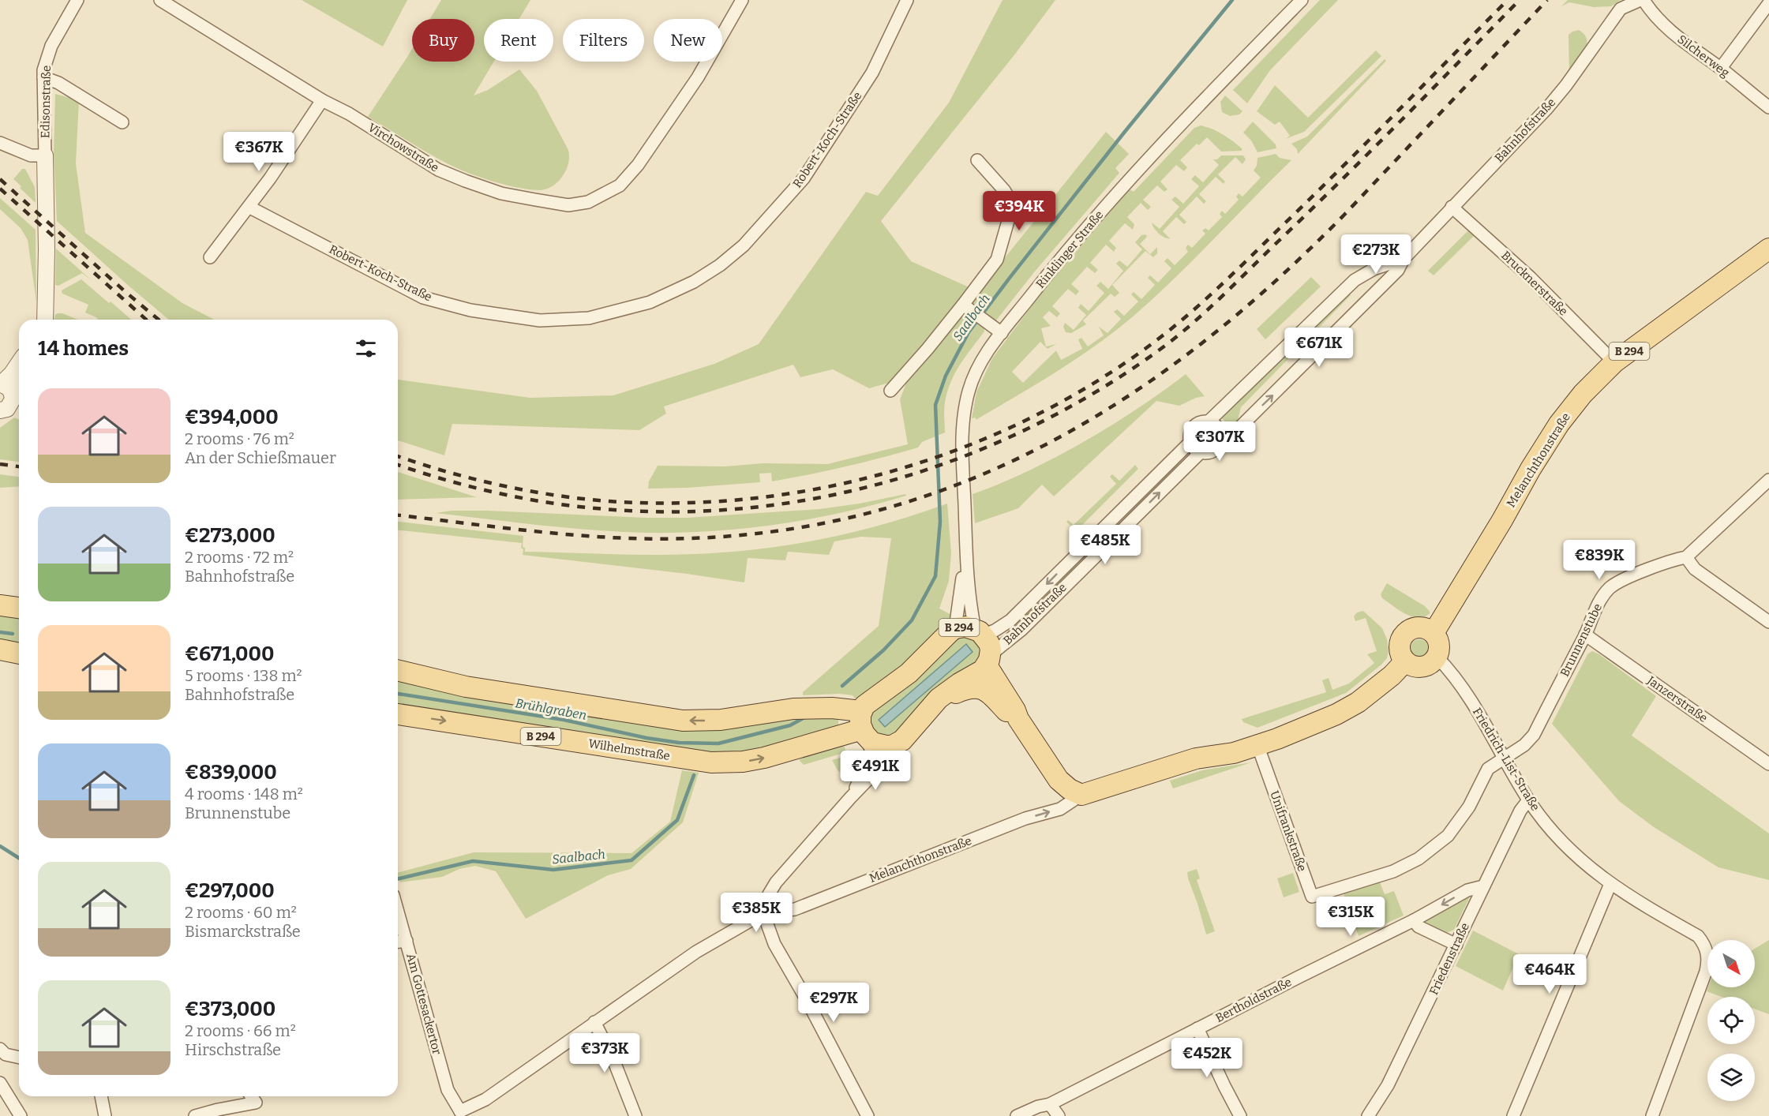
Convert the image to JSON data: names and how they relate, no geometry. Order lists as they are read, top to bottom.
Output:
{
  "streets": {
    "main road": ["B 294", "Melanchthonstraße", "Wilhelmstraße"],
    "street": [
      "Silcherweg",
      "Edisonstraße",
      "Bahnhofstraße",
      "Robert-Koch-Straße",
      "Virchowstraße",
      "Rinklinger Straße",
      "Brucknerstraße",
      "Brunnenstube",
      "Janzerstraße",
      "Friedrich-List-Straße",
      "Unifrankstraße",
      "Friedenstraße",
      "Bertholdstraße",
      "Am Gottesackertor"
    ]
  },
  "crossings": [
    ["Bahnhofstraße", "Rinklinger Straße"],
    ["Bahnhofstraße", "Brucknerstraße"],
    ["Bahnhofstraße", "B 294"],
    ["Rinklinger Straße", "B 294"],
    ["Brucknerstraße", "Melanchthonstraße"],
    ["B 294", "Melanchthonstraße"],
    ["B 294", "Wilhelmstraße"],
    ["Melanchthonstraße", "Friedrich-List-Straße"],
    ["Melanchthonstraße", "Unifrankstraße"],
    ["Melanchthonstraße", "Am Gottesackertor"],
    ["Brunnenstube", "Janzerstraße"],
    ["Brunnenstube", "Friedrich-List-Straße"],
    ["Brunnenstube", "Unifrankstraße"],
    ["Friedrich-List-Straße", "Unifrankstraße"],
    ["Friedrich-List-Straße", "Friedenstraße"],
    ["Friedenstraße", "Bertholdstraße"]
  ],
  "water": ["Saalbach", "Brühlgraben"],
  "north": "bottom right",
  "page": {
    "chip": [
      "Buy",
      "Rent",
      "Filters",
      "New"
    ],
    "price": [
      "€367K",
      "€394K",
      "€273K",
      "€671K",
      "€307K",
      "€485K",
      "€839K",
      "€491K",
      "€385K",
      "€315K",
      "€464K",
      "€297K",
      "€373K",
      "€452K"
    ],
    "heading": "14 homes",
    "list": [
      {
        "name": "€394,000",
        "note": "2 rooms · 76 m² · An der Schießmauer"
      },
      {
        "name": "€273,000",
        "note": "2 rooms · 72 m² · Bahnhofstraße"
      },
      {
        "name": "€671,000",
        "note": "5 rooms · 138 m² · Bahnhofstraße"
      },
      {
        "name": "€839,000",
        "note": "4 rooms · 148 m² · Brunnenstube"
      },
      {
        "name": "€297,000",
        "note": "2 rooms · 60 m² · Bismarckstraße"
      },
      {
        "name": "€373,000",
        "note": "2 rooms · 66 m² · Hirschstraße"
      }
    ]
  }
}
